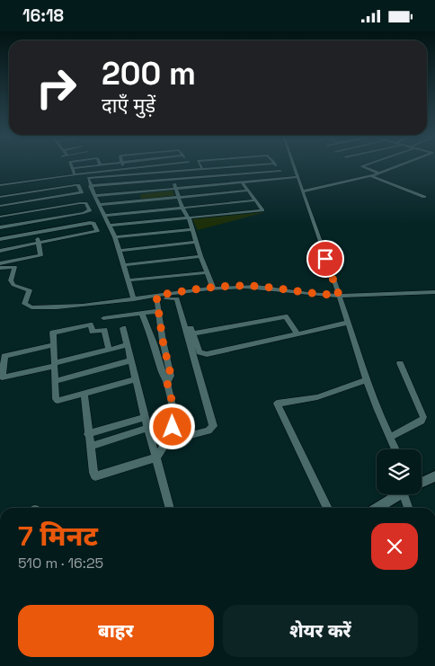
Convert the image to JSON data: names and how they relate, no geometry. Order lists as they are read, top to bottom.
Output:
{
  "page": {
    "status": "16:18",
    "turn": ["200 m", "दाएँ मुड़ें"],
    "heading": ["7 मिनट", "510 m · 16:25"],
    "buttons": ["बाहर", "शेयर करें"]
  }
}
